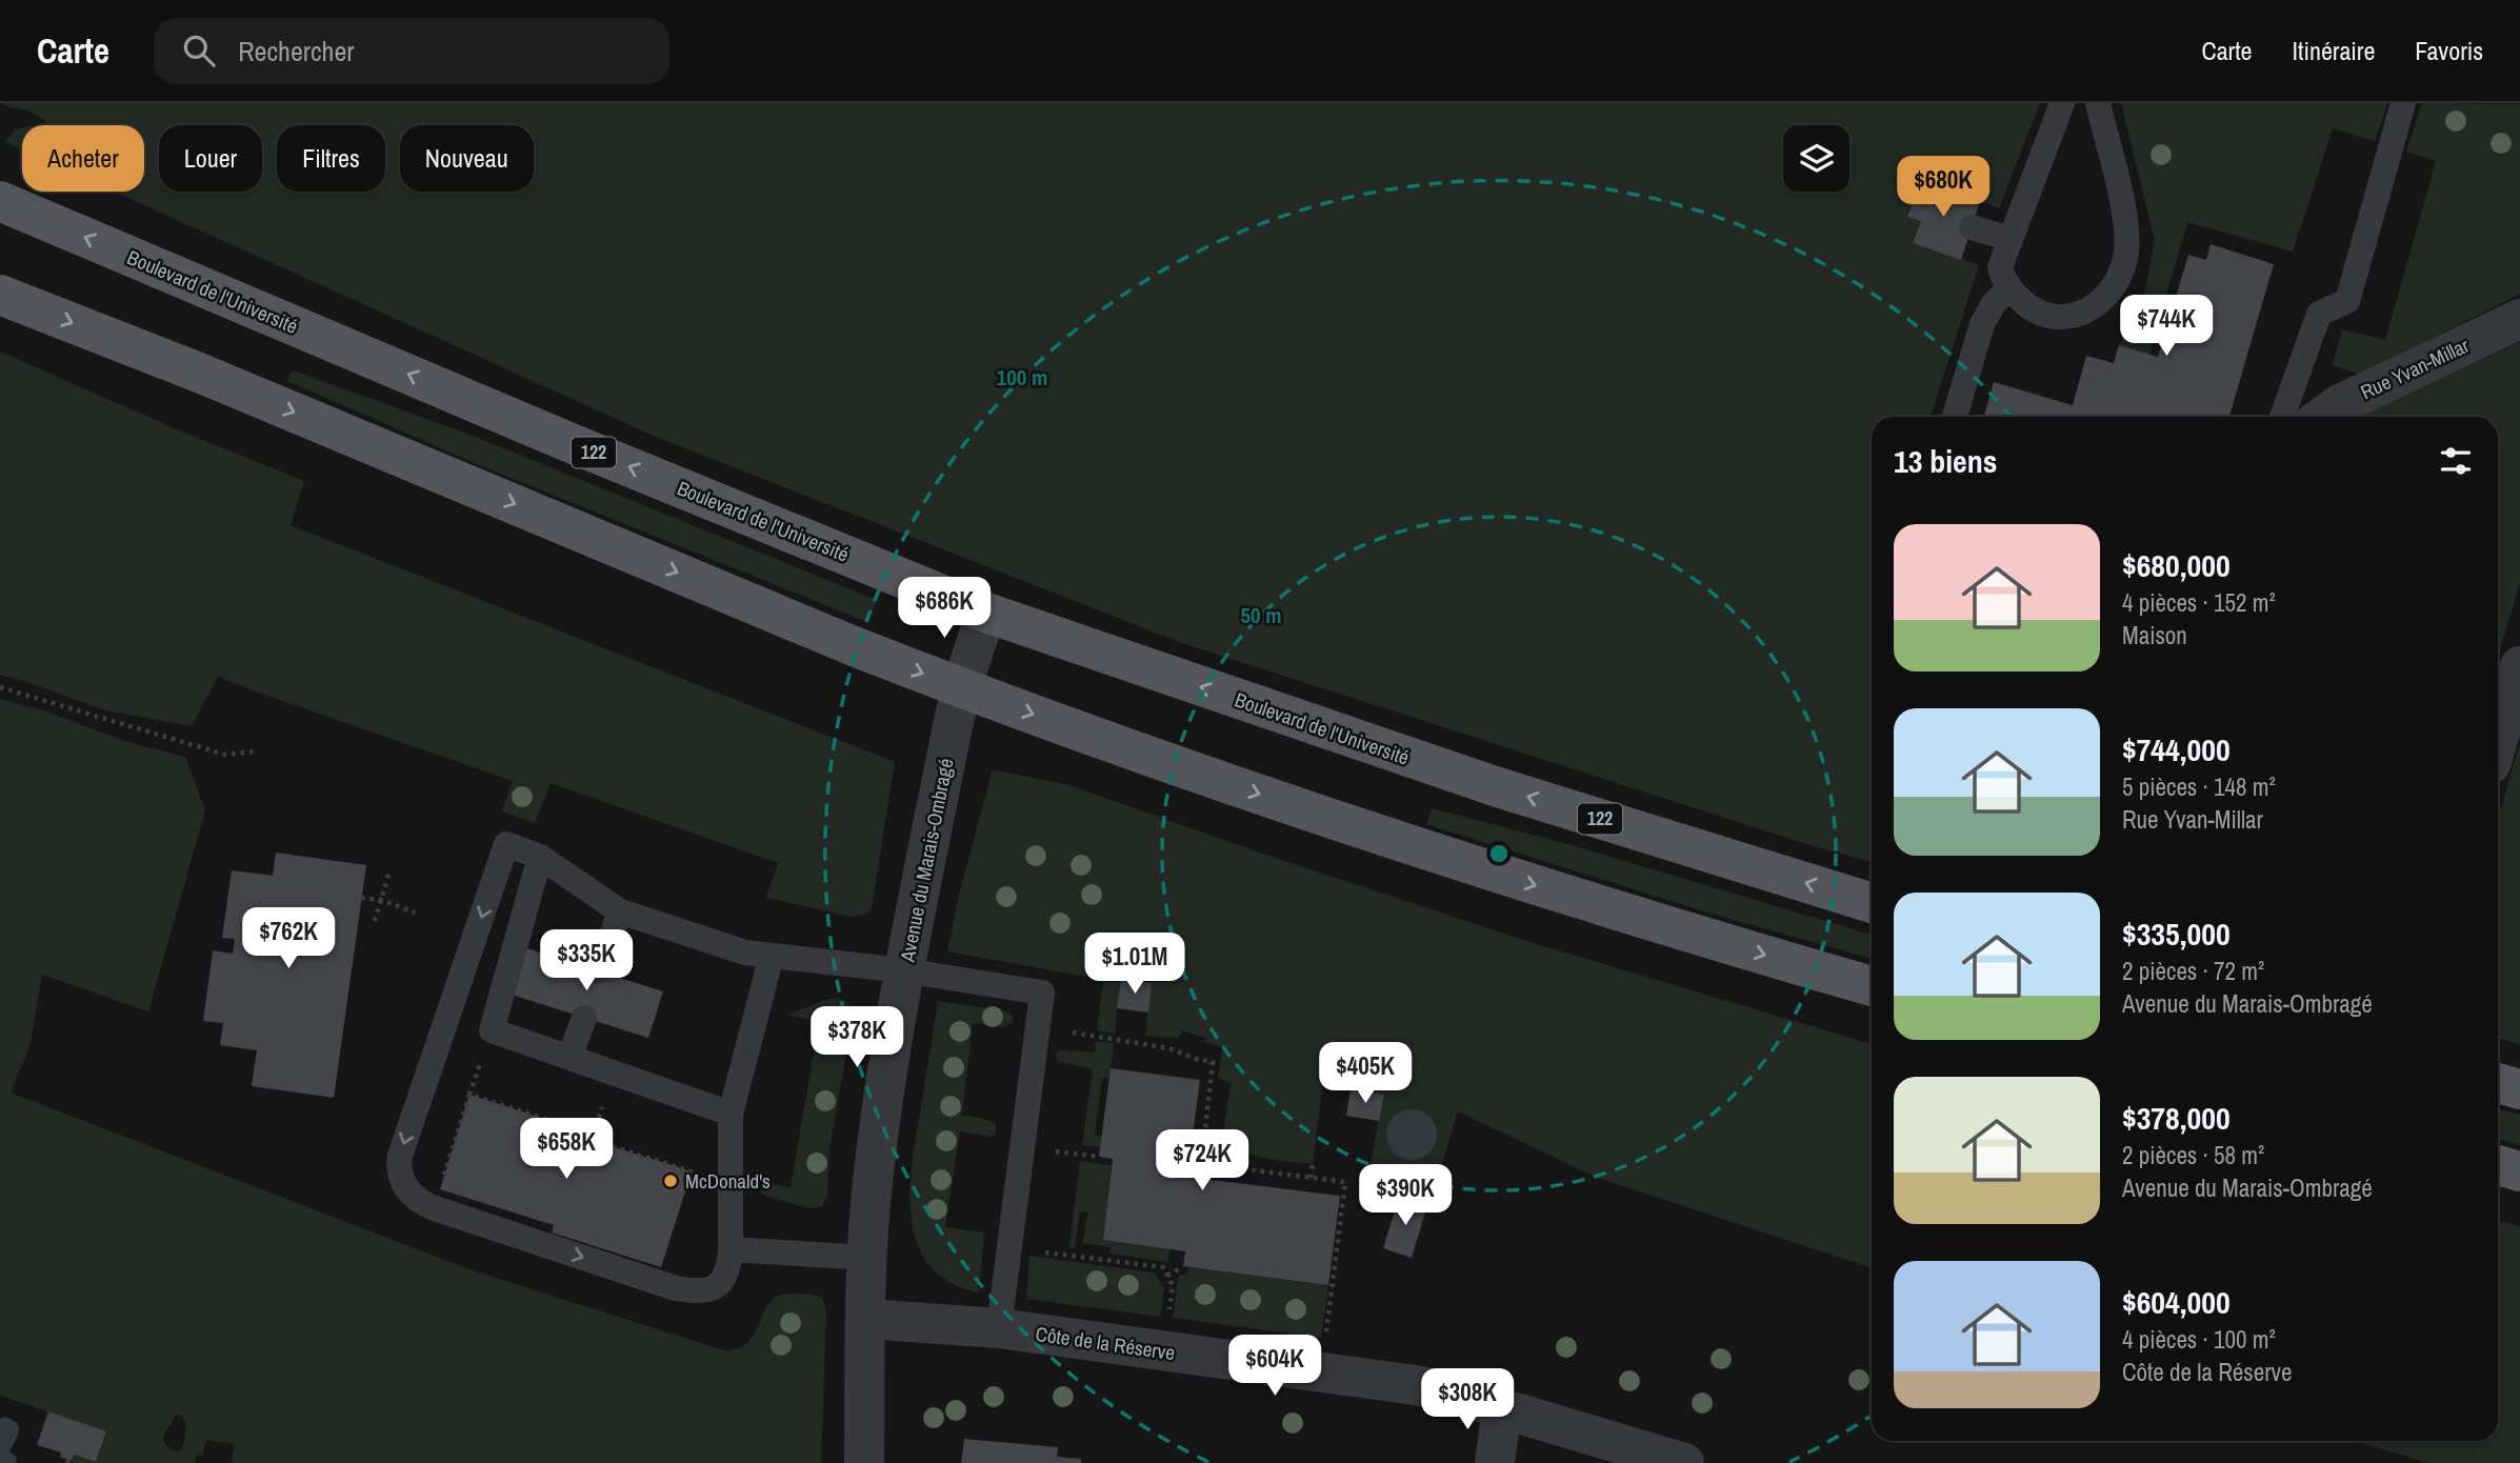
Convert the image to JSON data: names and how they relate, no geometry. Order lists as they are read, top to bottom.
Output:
{
  "streets": {
    "main road": ["Boulevard de l'Université", "122"],
    "street": ["Rue Yvan-Millar", "Avenue du Marais-Ombragé", "Côte de la Réserve"]
  },
  "crossings": [
    ["Boulevard de l'Université", "Avenue du Marais-Ombragé"],
    ["Avenue du Marais-Ombragé", "Côte de la Réserve"]
  ],
  "places": ["McDonald's"],
  "page": {
    "header": "Carte",
    "search": "Rechercher",
    "nav": ["Carte", "Itinéraire", "Favoris"],
    "chip": [
      "Acheter",
      "Louer",
      "Filtres",
      "Nouveau"
    ],
    "price": [
      "$680K",
      "$744K",
      "$686K",
      "$762K",
      "$335K",
      "$1.01M",
      "$378K",
      "$405K",
      "$658K",
      "$724K",
      "$390K",
      "$604K",
      "$308K"
    ],
    "heading": "13 biens",
    "list": [
      {
        "name": "$680,000",
        "note": "4 pièces · 152 m² · Maison"
      },
      {
        "name": "$744,000",
        "note": "5 pièces · 148 m² · Rue Yvan-Millar"
      },
      {
        "name": "$335,000",
        "note": "2 pièces · 72 m² · Avenue du Marais-Ombragé"
      },
      {
        "name": "$378,000",
        "note": "2 pièces · 58 m² · Avenue du Marais-Ombragé"
      },
      {
        "name": "$604,000",
        "note": "4 pièces · 100 m² · Côte de la Réserve"
      }
    ]
  },
  "rings": ["100 m", "50 m"]
}
